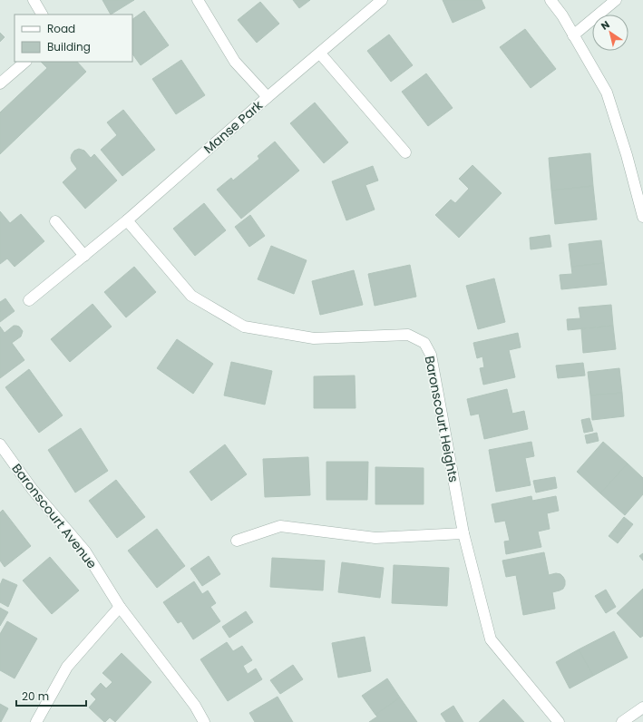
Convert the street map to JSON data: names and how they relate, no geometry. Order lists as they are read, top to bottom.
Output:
{
  "streets": {
    "street": ["Manse Park", "Baronscourt Heights", "Baronscourt Avenue"]
  },
  "crossings": [
    ["Manse Park", "Baronscourt Heights"]
  ],
  "legend": ["Road", "Building"],
  "scale_bar": "20 m",
  "north": "top left"
}
